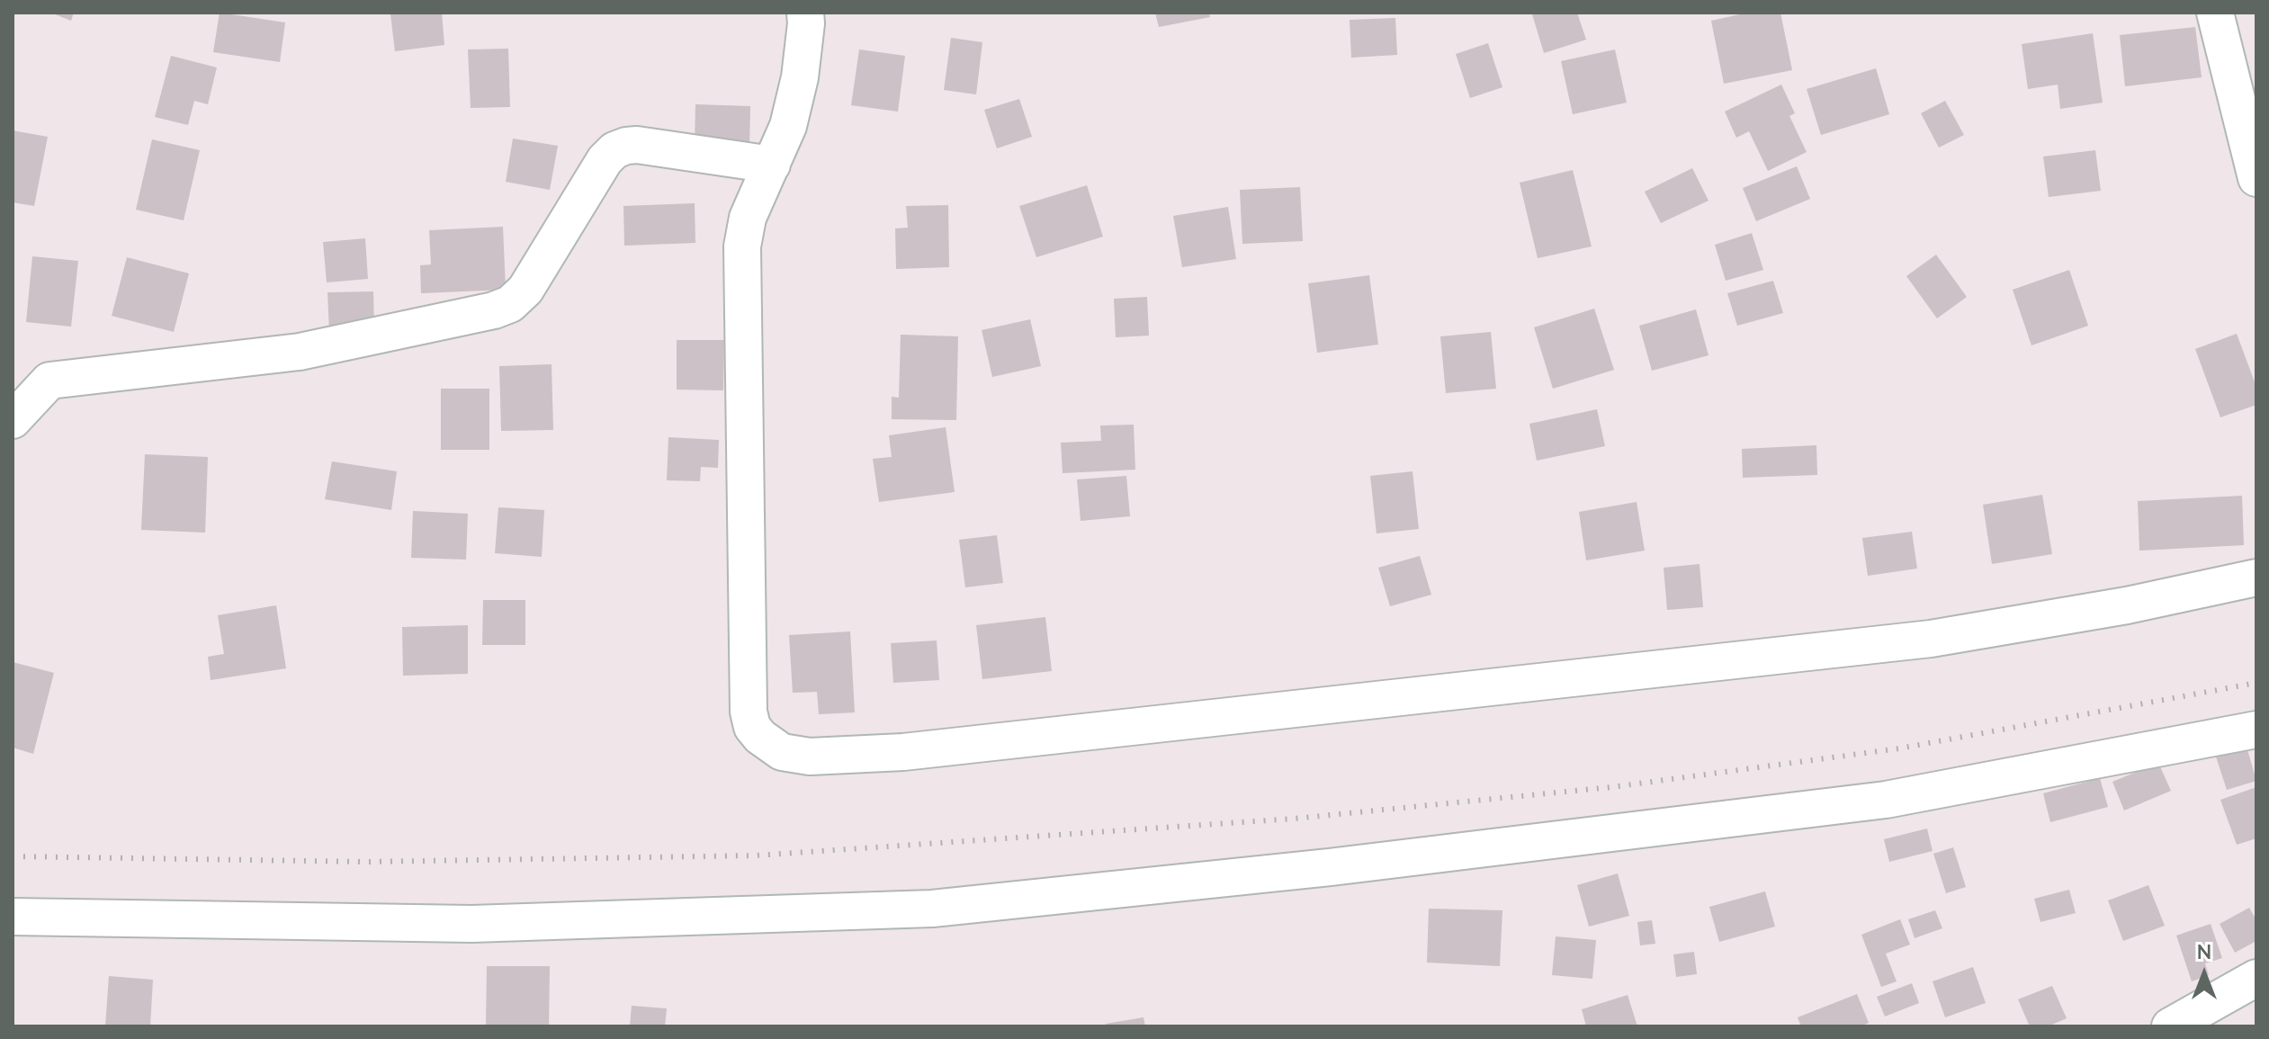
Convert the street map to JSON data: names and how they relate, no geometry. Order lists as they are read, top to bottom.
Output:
{
  "north": "top"
}
